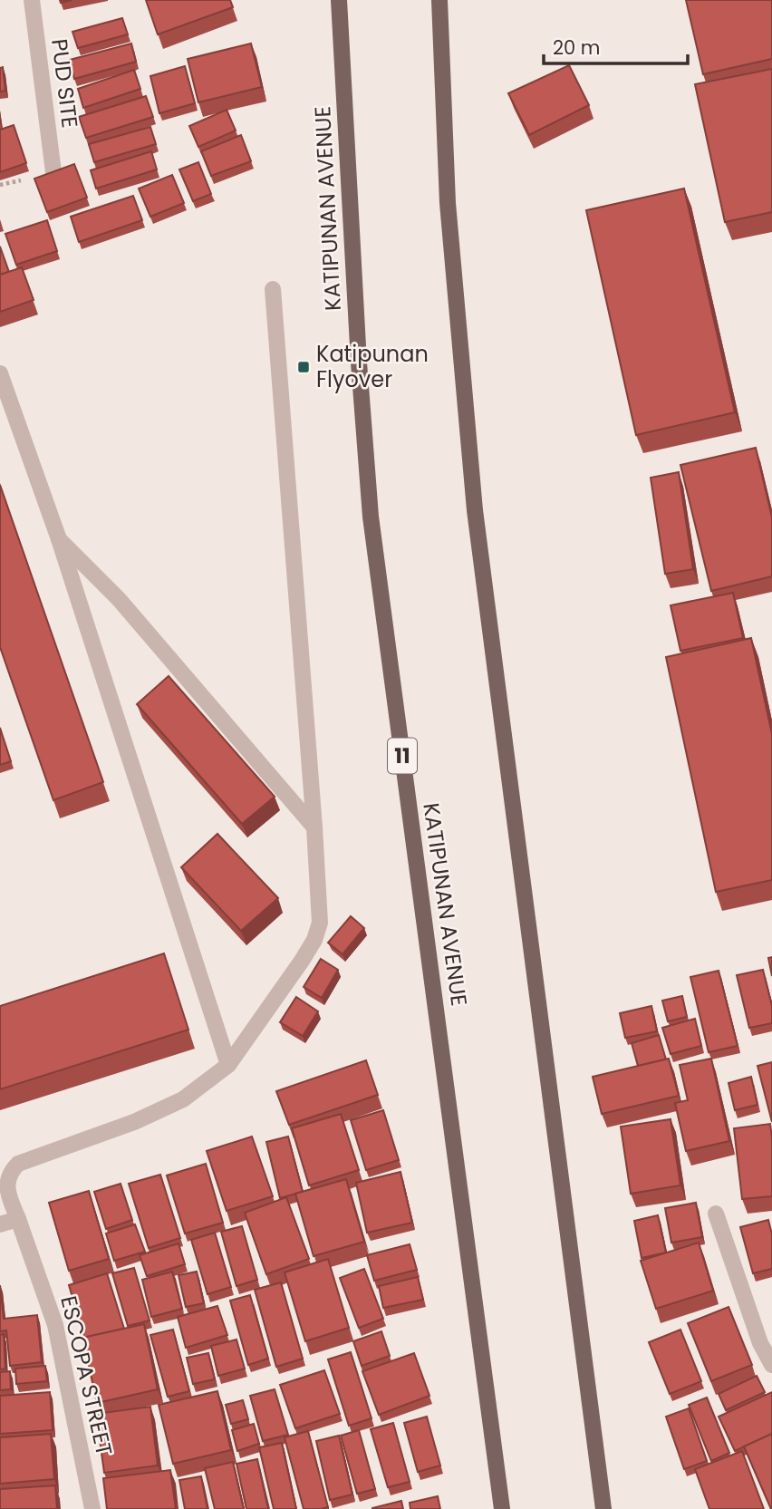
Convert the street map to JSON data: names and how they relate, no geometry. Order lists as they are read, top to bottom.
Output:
{
  "streets": {
    "main road": ["KATIPUNAN AVENUE", "11"],
    "street": ["PUD SITE", "ESCOPA STREET"]
  },
  "places": {
    "transit": ["Katipunan Flyover"]
  },
  "scale_bar": "20 m"
}
